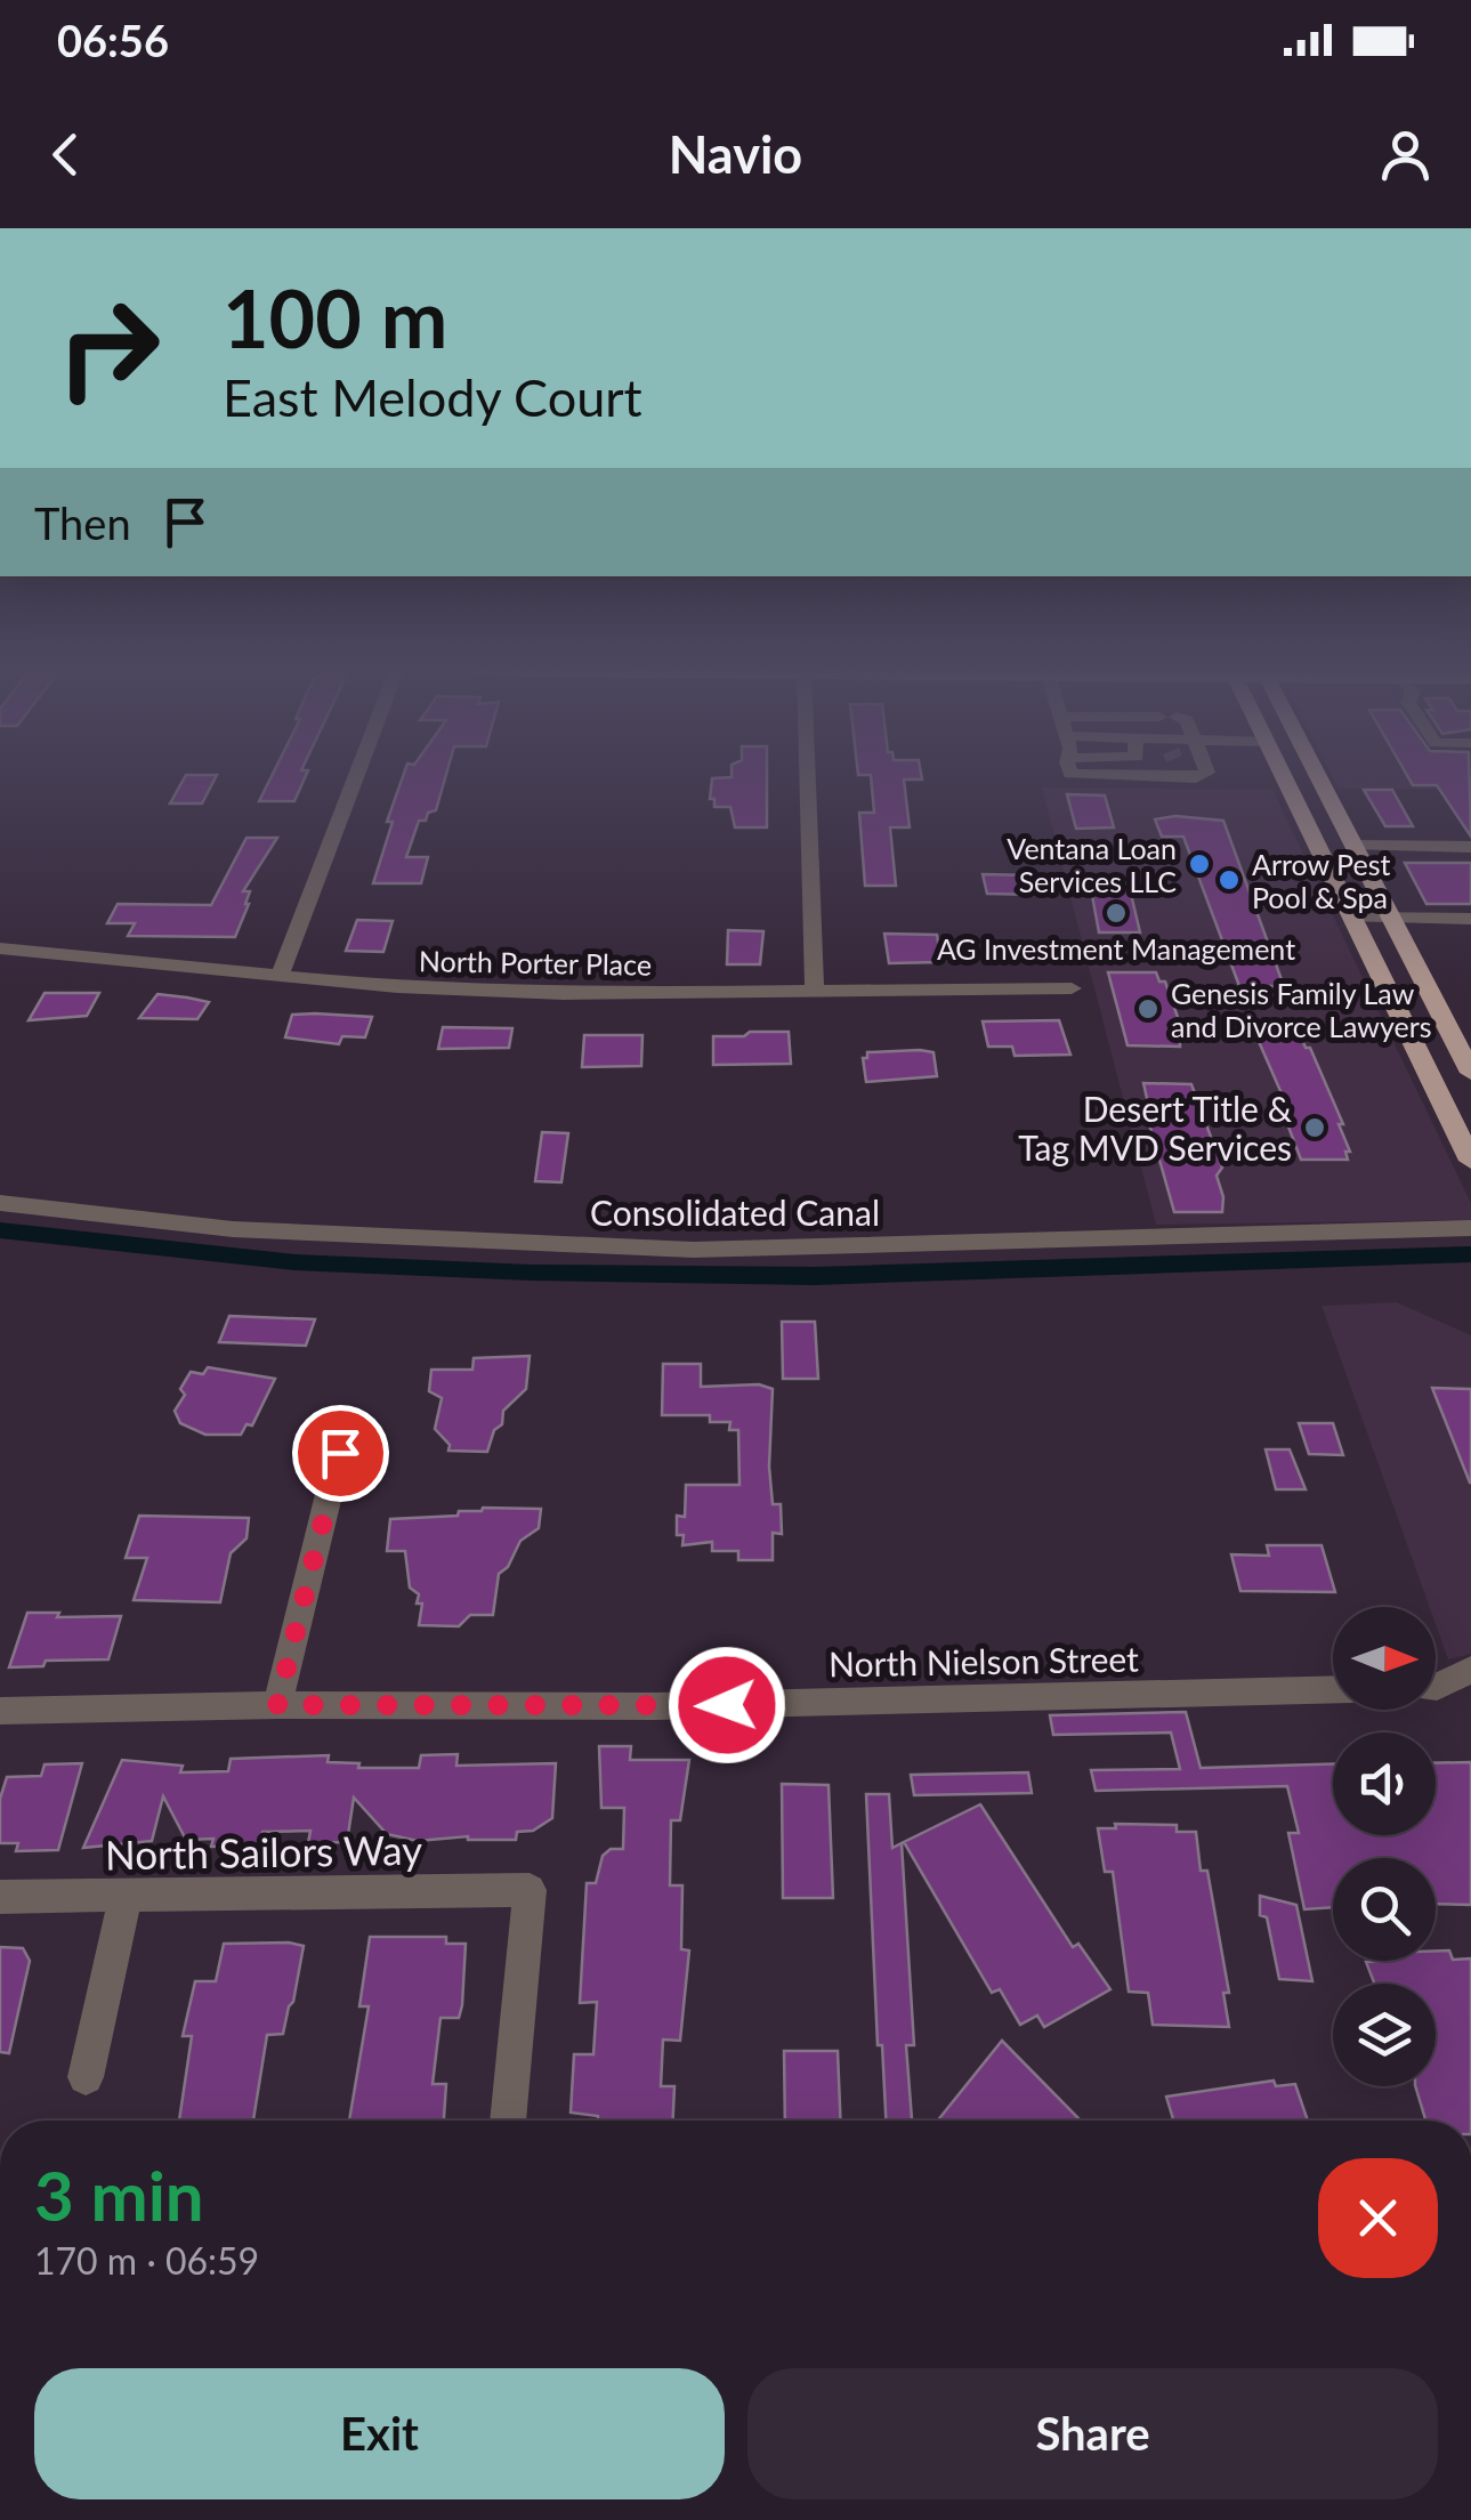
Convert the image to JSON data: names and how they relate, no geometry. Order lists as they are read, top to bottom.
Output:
{
  "streets": {
    "street": [
      "North Porter Place",
      "Consolidated Canal",
      "North Nielson Street",
      "North Sailors Way"
    ]
  },
  "places": [
    "Ventana Loan Services LLC",
    "Arrow Pest Pool & Spa",
    "AG Investment Management",
    "Genesis Family Law and Divorce Lawyers",
    "Desert Title & Tag MVD Services"
  ],
  "north": "right",
  "page": {
    "status": "06:56",
    "header": "Navio",
    "turn": ["100 m", "East Melody Court"],
    "then": "Then",
    "heading": ["3 min", "170 m · 06:59"],
    "buttons": ["Exit", "Share"]
  }
}
